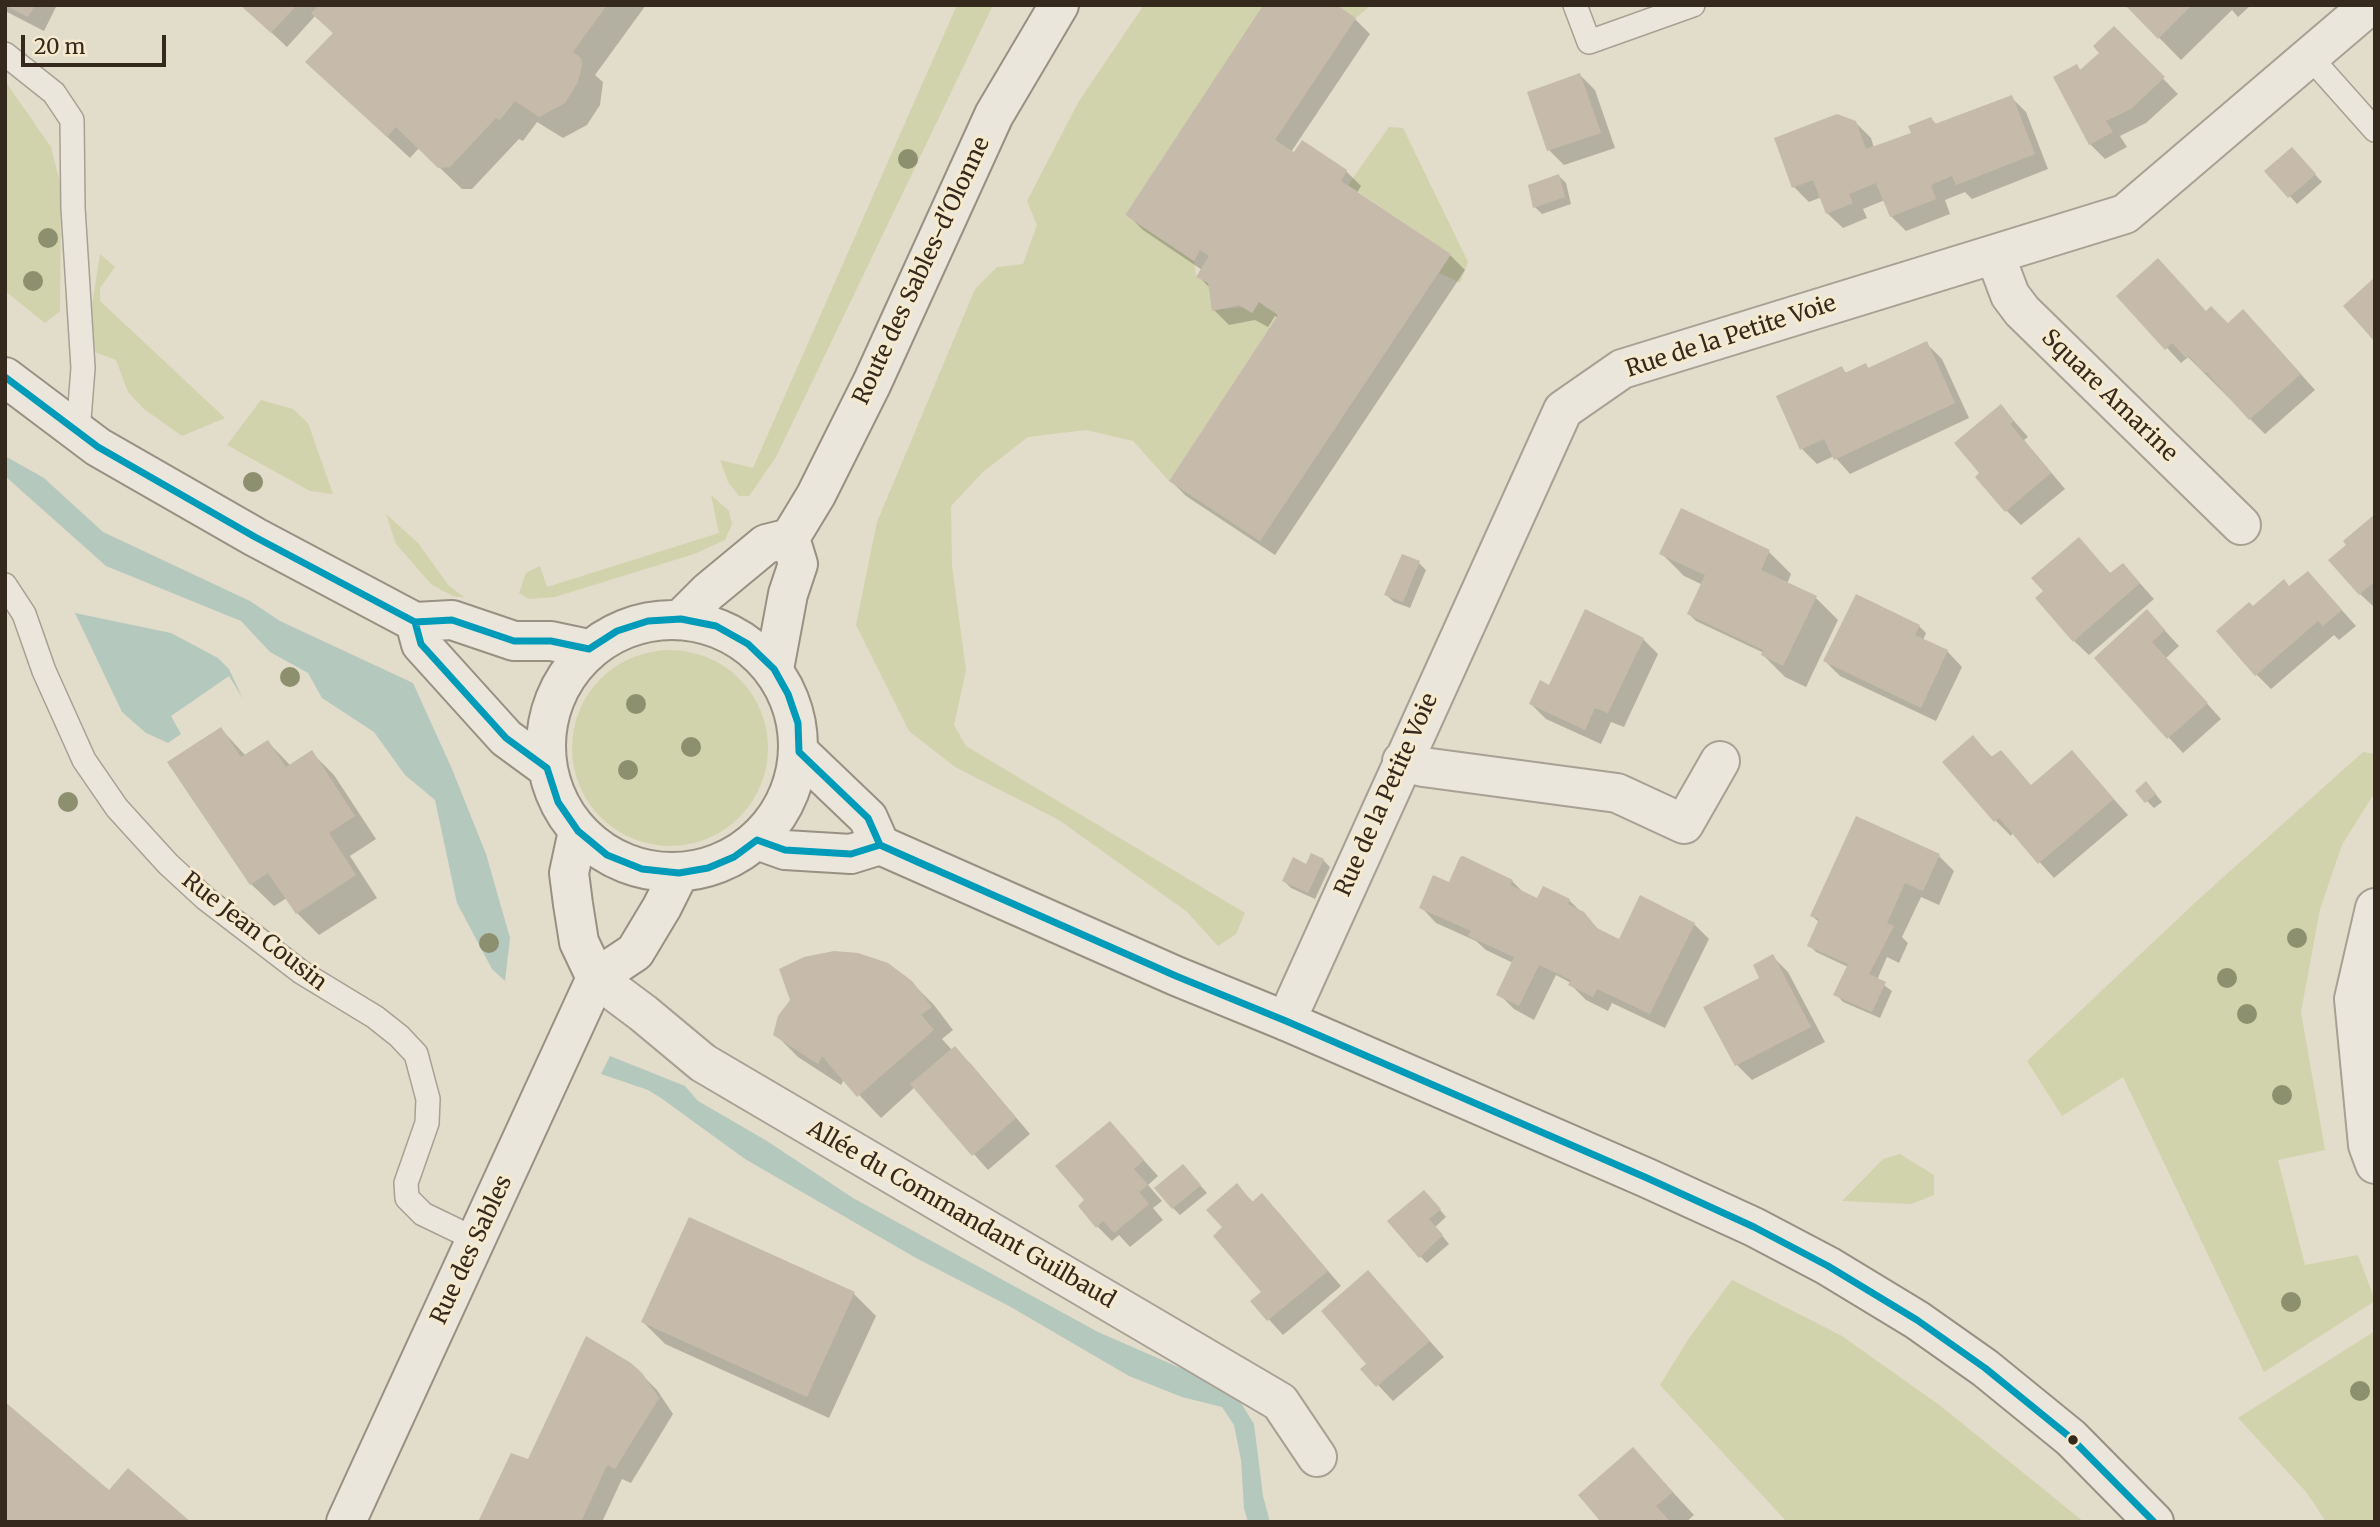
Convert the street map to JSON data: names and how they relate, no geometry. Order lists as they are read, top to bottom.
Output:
{
  "streets": {
    "main road": [
      "Route des Sables-d'Olonne",
      "Rue de la Petite Voie",
      "Square Amarine",
      "Allée du Commandant Guilbaud",
      "Rue des Sables"
    ],
    "lane": ["Rue Jean Cousin"]
  },
  "crossings": [
    ["Rue de la Petite Voie", "Square Amarine"],
    ["Rue Jean Cousin", "Rue des Sables"],
    ["Allée du Commandant Guilbaud", "Rue des Sables"]
  ],
  "scale_bar": "20 m"
}
